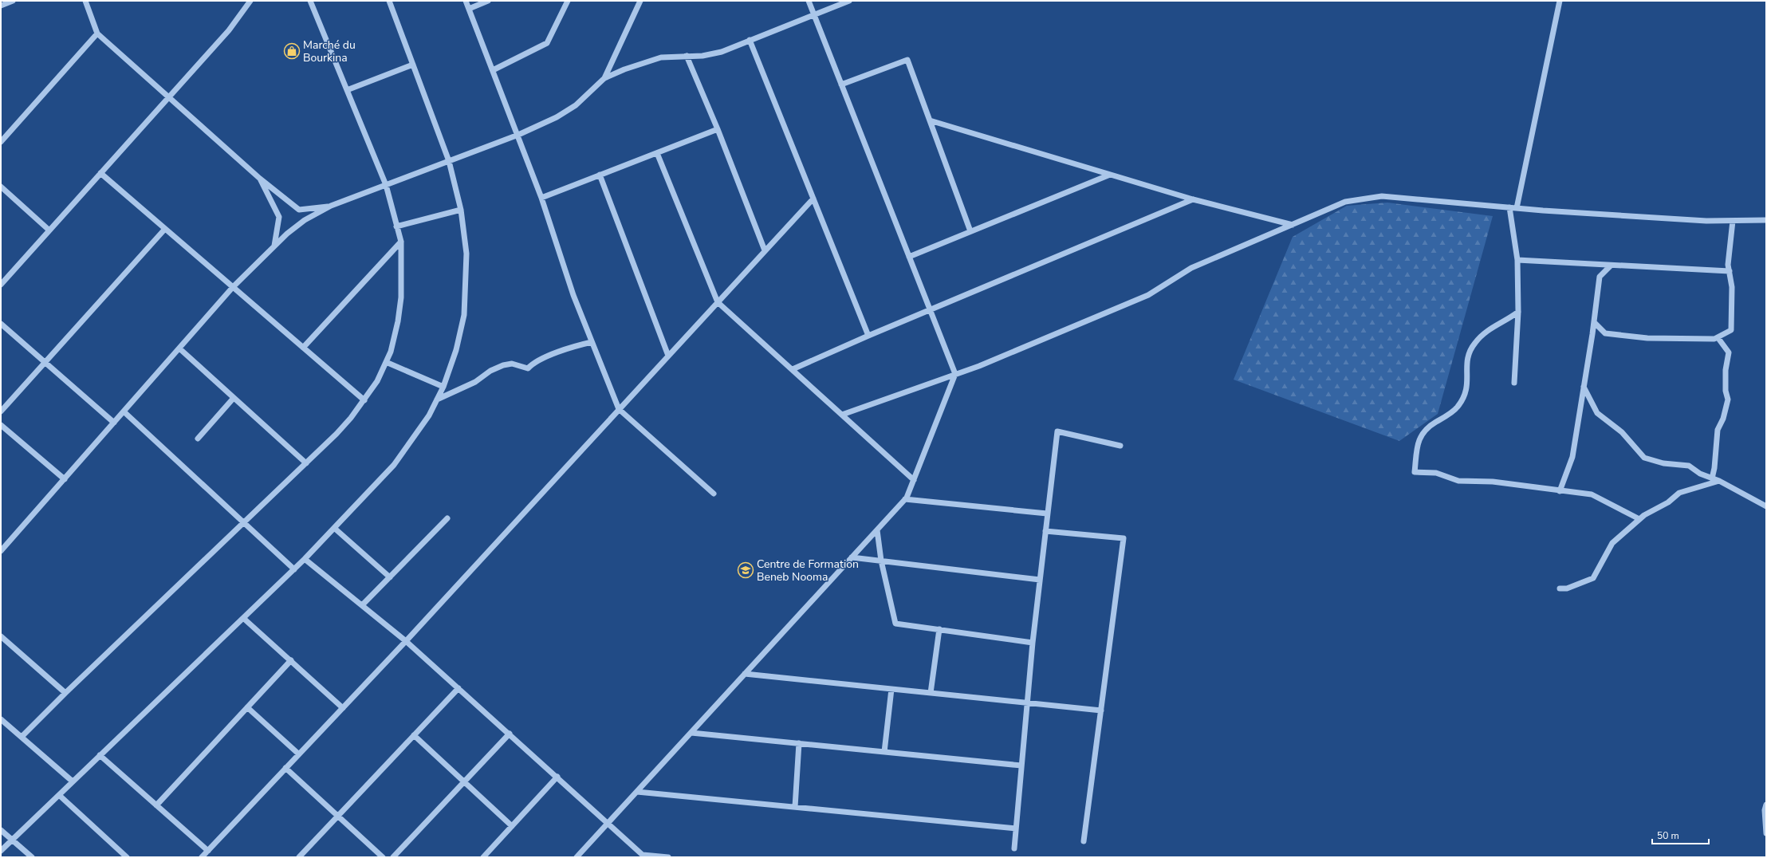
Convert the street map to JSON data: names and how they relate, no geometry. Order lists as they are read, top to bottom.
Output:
{
  "places": {
    "shop": ["Marché du Bourkina"],
    "school or university": ["Centre de Formation Beneb Nooma"]
  },
  "scale_bar": "50 m"
}
